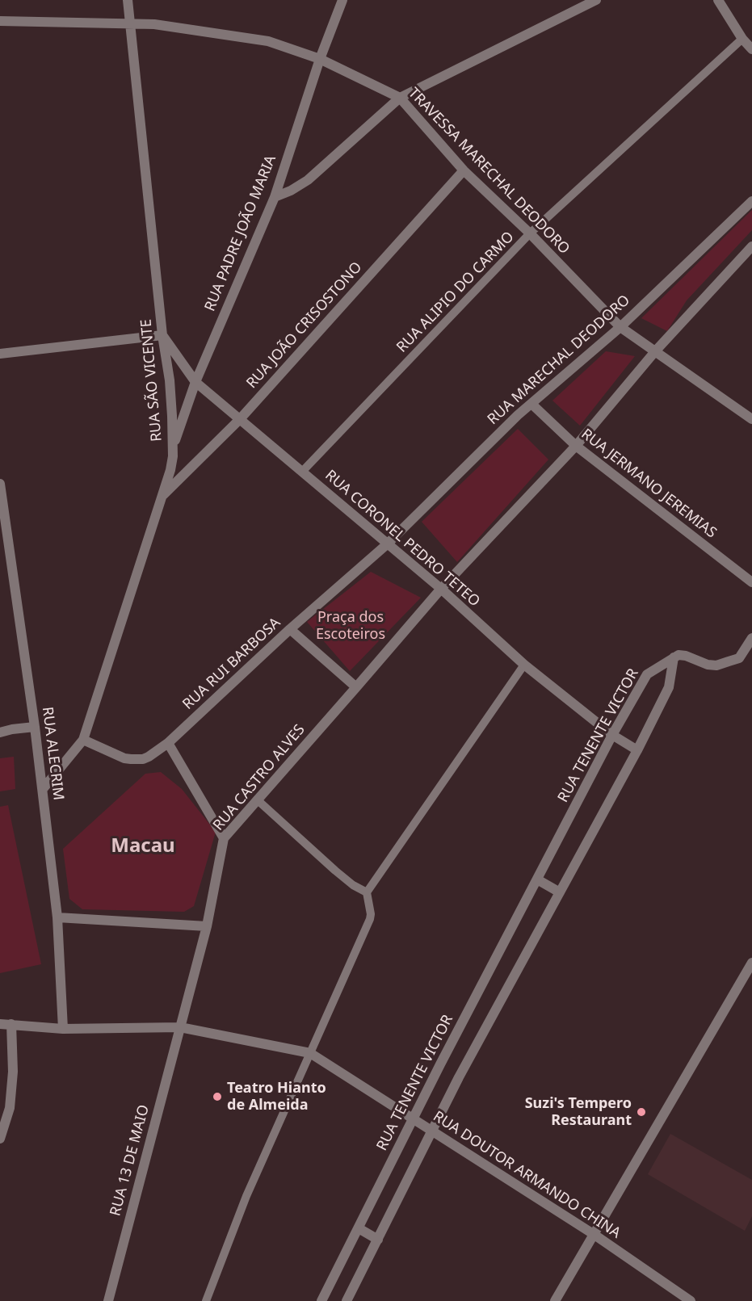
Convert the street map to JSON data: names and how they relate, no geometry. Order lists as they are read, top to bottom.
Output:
{
  "streets": {
    "street": [
      "TRAVESSA MARECHAL DEODORO",
      "RUA PADRE JOÃO MARIA",
      "RUA JOÃO CRISOSTONO",
      "RUA MARECHAL DEODORO",
      "RUA SÃO VICENTE",
      "RUA JERMANO JEREMIAS",
      "RUA CORONEL PEDRO TETEO",
      "RUA RUI BARBOSA",
      "RUA TENENTE VICTOR",
      "RUA ALECRIM",
      "RUA CASTRO ALVES",
      "RUA 13 DE MAIO",
      "RUA DOUTOR ARMANDO CHINA"
    ],
    "lane": ["RUA ALIPIO DO CARMO"]
  },
  "crossings": [
    ["TRAVESSA MARECHAL DEODORO", "RUA PADRE JOÃO MARIA"],
    ["TRAVESSA MARECHAL DEODORO", "RUA ALIPIO DO CARMO"],
    ["TRAVESSA MARECHAL DEODORO", "RUA JOÃO CRISOSTONO"],
    ["TRAVESSA MARECHAL DEODORO", "RUA MARECHAL DEODORO"],
    ["TRAVESSA MARECHAL DEODORO", "RUA SÃO VICENTE"],
    ["RUA PADRE JOÃO MARIA", "RUA SÃO VICENTE"],
    ["RUA PADRE JOÃO MARIA", "RUA CORONEL PEDRO TETEO"],
    ["RUA ALIPIO DO CARMO", "RUA CORONEL PEDRO TETEO"],
    ["RUA JOÃO CRISOSTONO", "RUA SÃO VICENTE"],
    ["RUA JOÃO CRISOSTONO", "RUA CORONEL PEDRO TETEO"],
    ["RUA MARECHAL DEODORO", "RUA JERMANO JEREMIAS"],
    ["RUA MARECHAL DEODORO", "RUA CORONEL PEDRO TETEO"],
    ["RUA MARECHAL DEODORO", "RUA RUI BARBOSA"],
    ["RUA SÃO VICENTE", "RUA CORONEL PEDRO TETEO"],
    ["RUA SÃO VICENTE", "RUA RUI BARBOSA"],
    ["RUA SÃO VICENTE", "RUA ALECRIM"],
    ["RUA CORONEL PEDRO TETEO", "RUA RUI BARBOSA"],
    ["RUA CORONEL PEDRO TETEO", "RUA TENENTE VICTOR"],
    ["RUA CORONEL PEDRO TETEO", "RUA CASTRO ALVES"],
    ["RUA TENENTE VICTOR", "RUA DOUTOR ARMANDO CHINA"],
    ["RUA ALECRIM", "RUA DOUTOR ARMANDO CHINA"],
    ["RUA CASTRO ALVES", "RUA 13 DE MAIO"],
    ["RUA CASTRO ALVES", "RUA DOUTOR ARMANDO CHINA"],
    ["RUA 13 DE MAIO", "RUA DOUTOR ARMANDO CHINA"]
  ],
  "districts": ["Macau"],
  "parks": ["Praça dos Escoteiros"],
  "places": ["Teatro Hianto de Almeida", "Suzi's Tempero Restaurant"]
}
